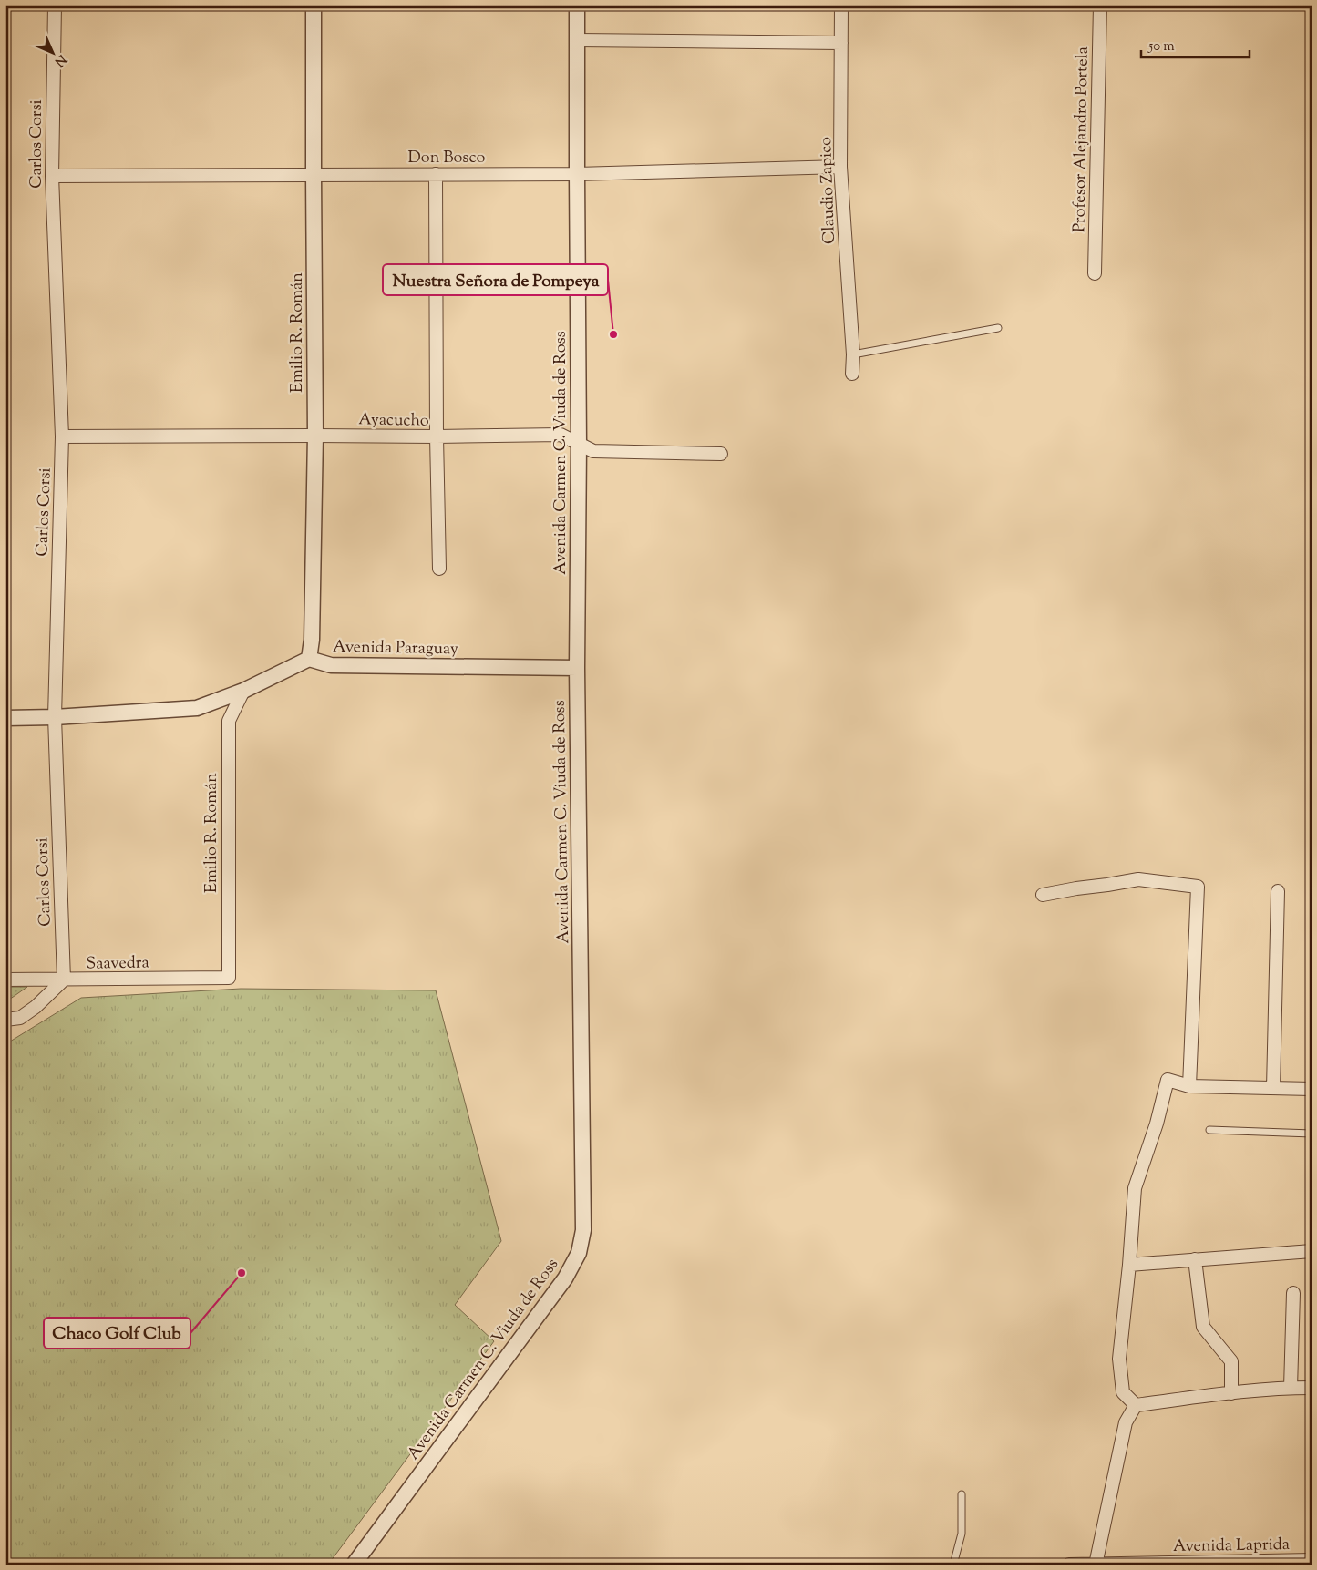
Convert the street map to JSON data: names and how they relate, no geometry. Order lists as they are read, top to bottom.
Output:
{
  "streets": {
    "street": [
      "Profesor Alejandro Portela",
      "Carlos Corsi",
      "Don Bosco",
      "Claudio Zapico",
      "Emilio R. Román",
      "Ayacucho",
      "Avenida Carmen C. Viuda de Ross",
      "Avenida Paraguay",
      "Saavedra",
      "Avenida Laprida"
    ]
  },
  "crossings": [
    ["Carlos Corsi", "Don Bosco"],
    ["Carlos Corsi", "Ayacucho"],
    ["Carlos Corsi", "Saavedra"],
    ["Don Bosco", "Claudio Zapico"],
    ["Don Bosco", "Emilio R. Román"],
    ["Don Bosco", "Avenida Carmen C. Viuda de Ross"],
    ["Emilio R. Román", "Ayacucho"],
    ["Emilio R. Román", "Avenida Paraguay"],
    ["Emilio R. Román", "Saavedra"],
    ["Ayacucho", "Avenida Carmen C. Viuda de Ross"],
    ["Avenida Carmen C. Viuda de Ross", "Avenida Paraguay"]
  ],
  "places": ["Nuestra Señora de Pompeya", "Chaco Golf Club"],
  "scale_bar": "50 m",
  "north": "bottom right"
}
